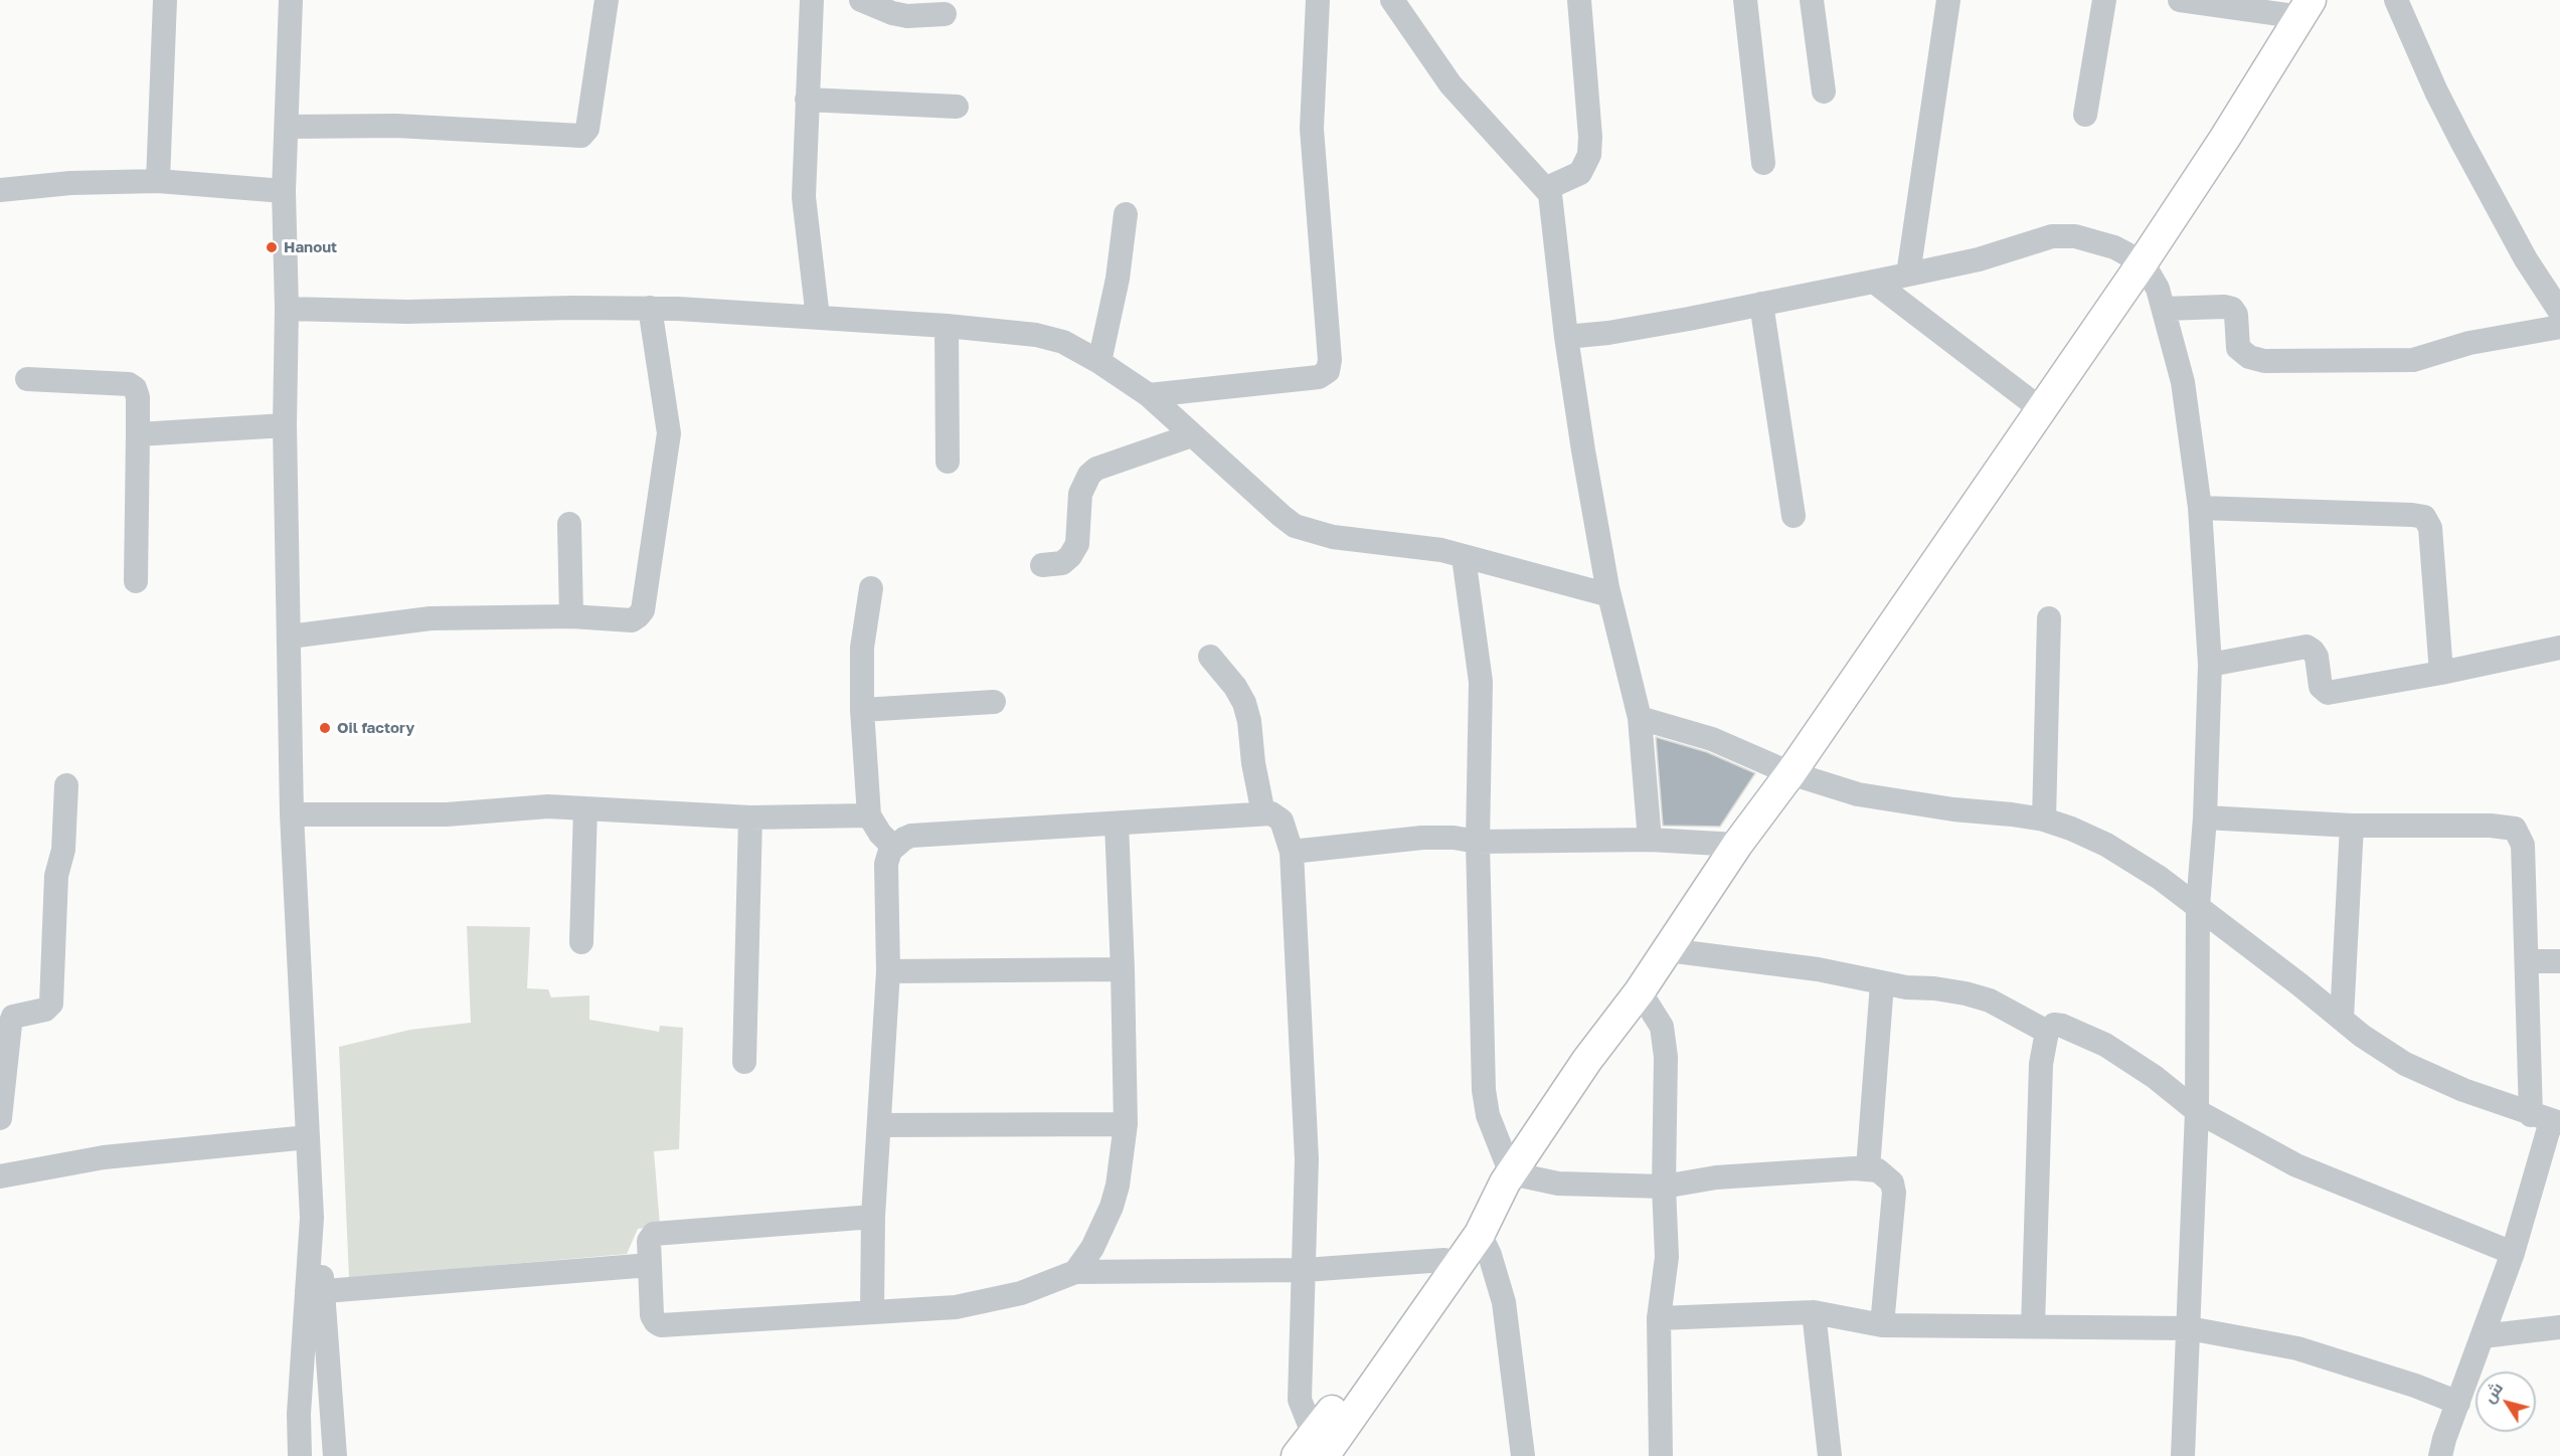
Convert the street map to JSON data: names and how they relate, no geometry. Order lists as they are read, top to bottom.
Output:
{
  "places": ["Hanout", "Oil factory"],
  "north": "top left"
}
